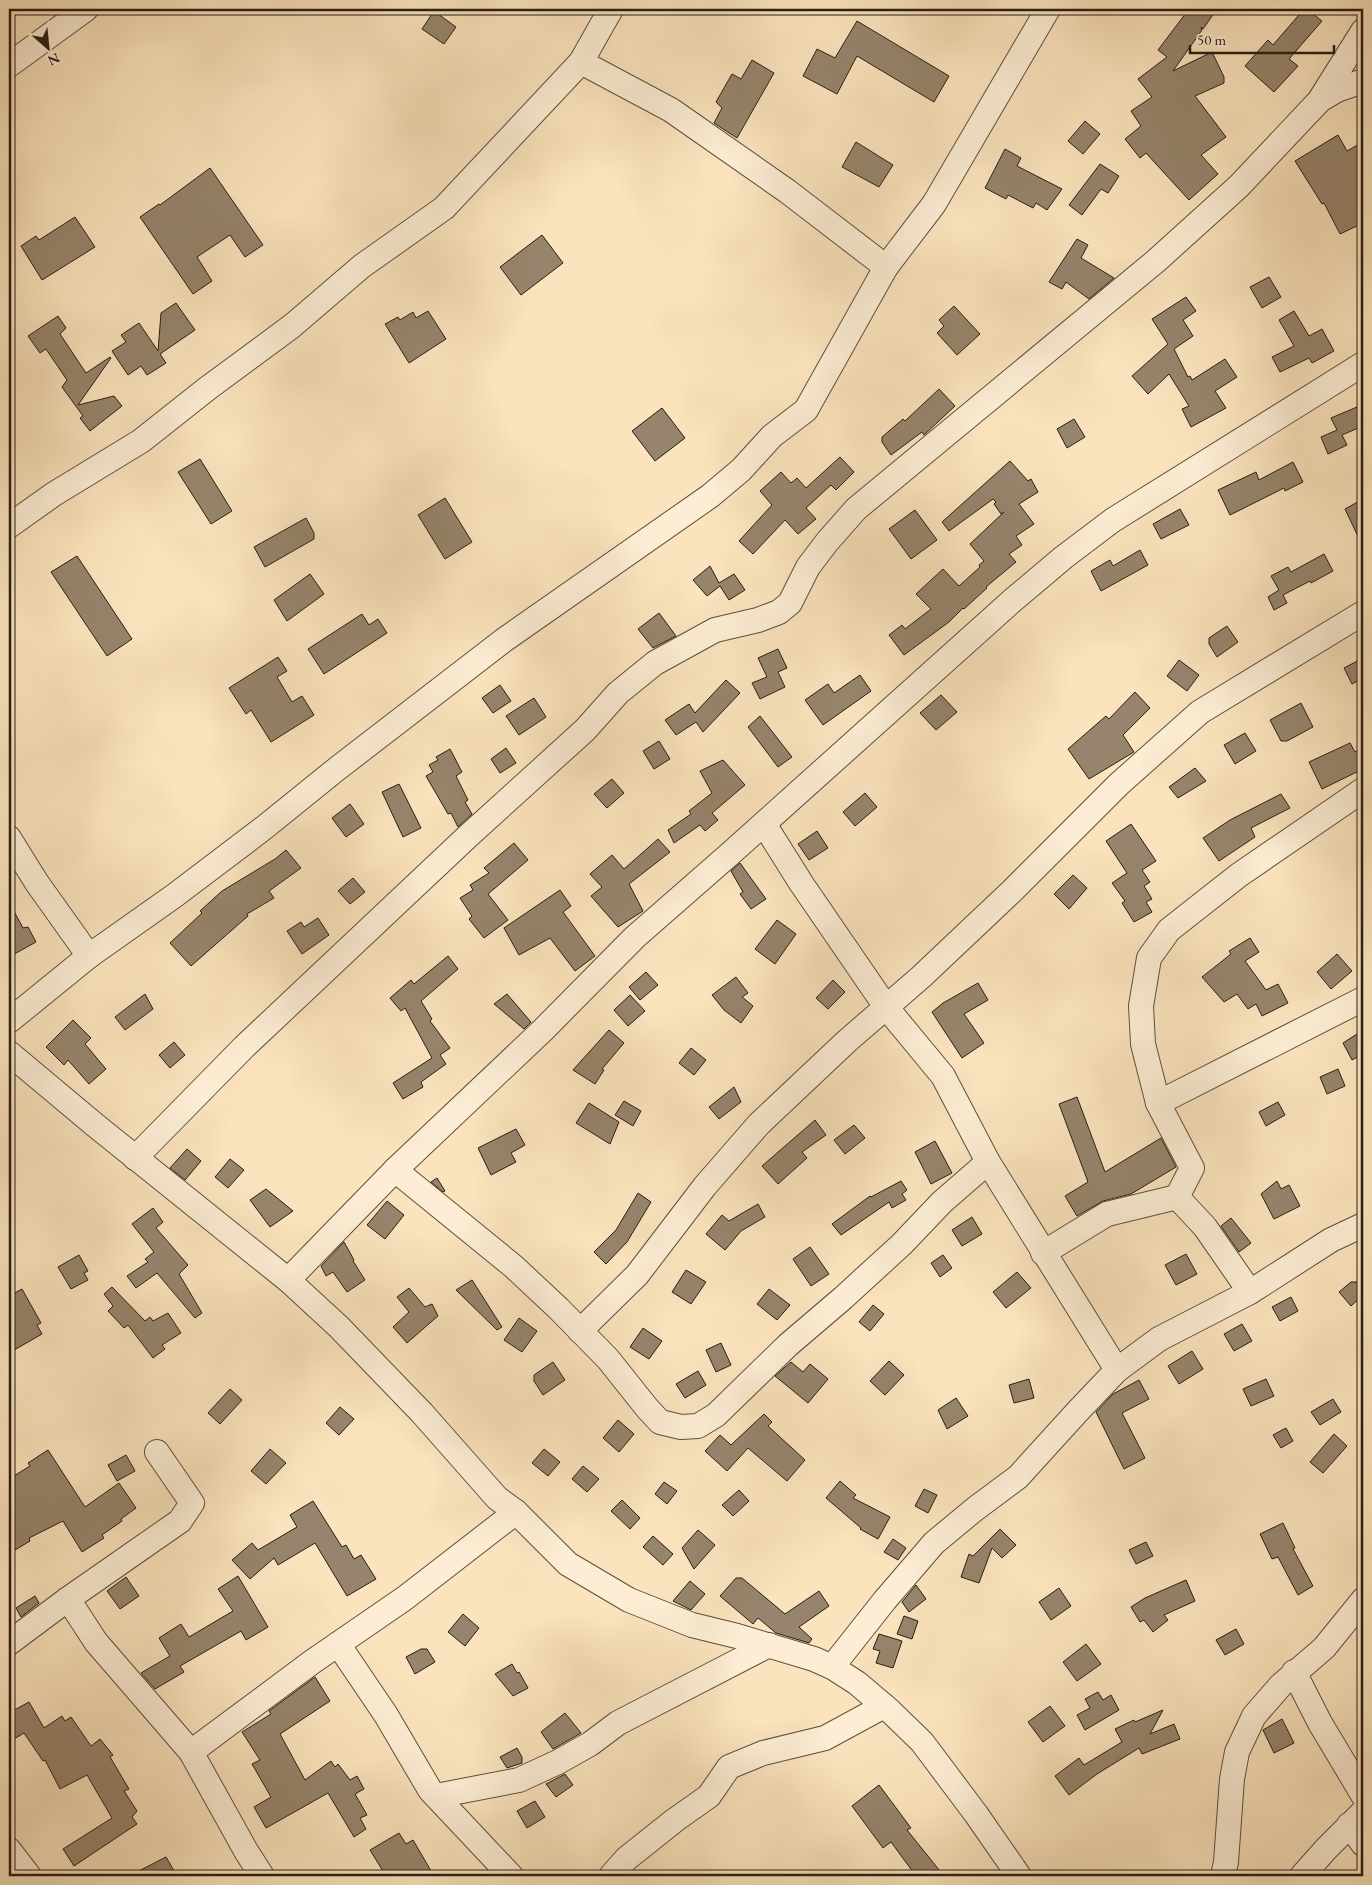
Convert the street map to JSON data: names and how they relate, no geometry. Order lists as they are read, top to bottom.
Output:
{
  "scale_bar": "50 m",
  "north": "bottom right"
}
